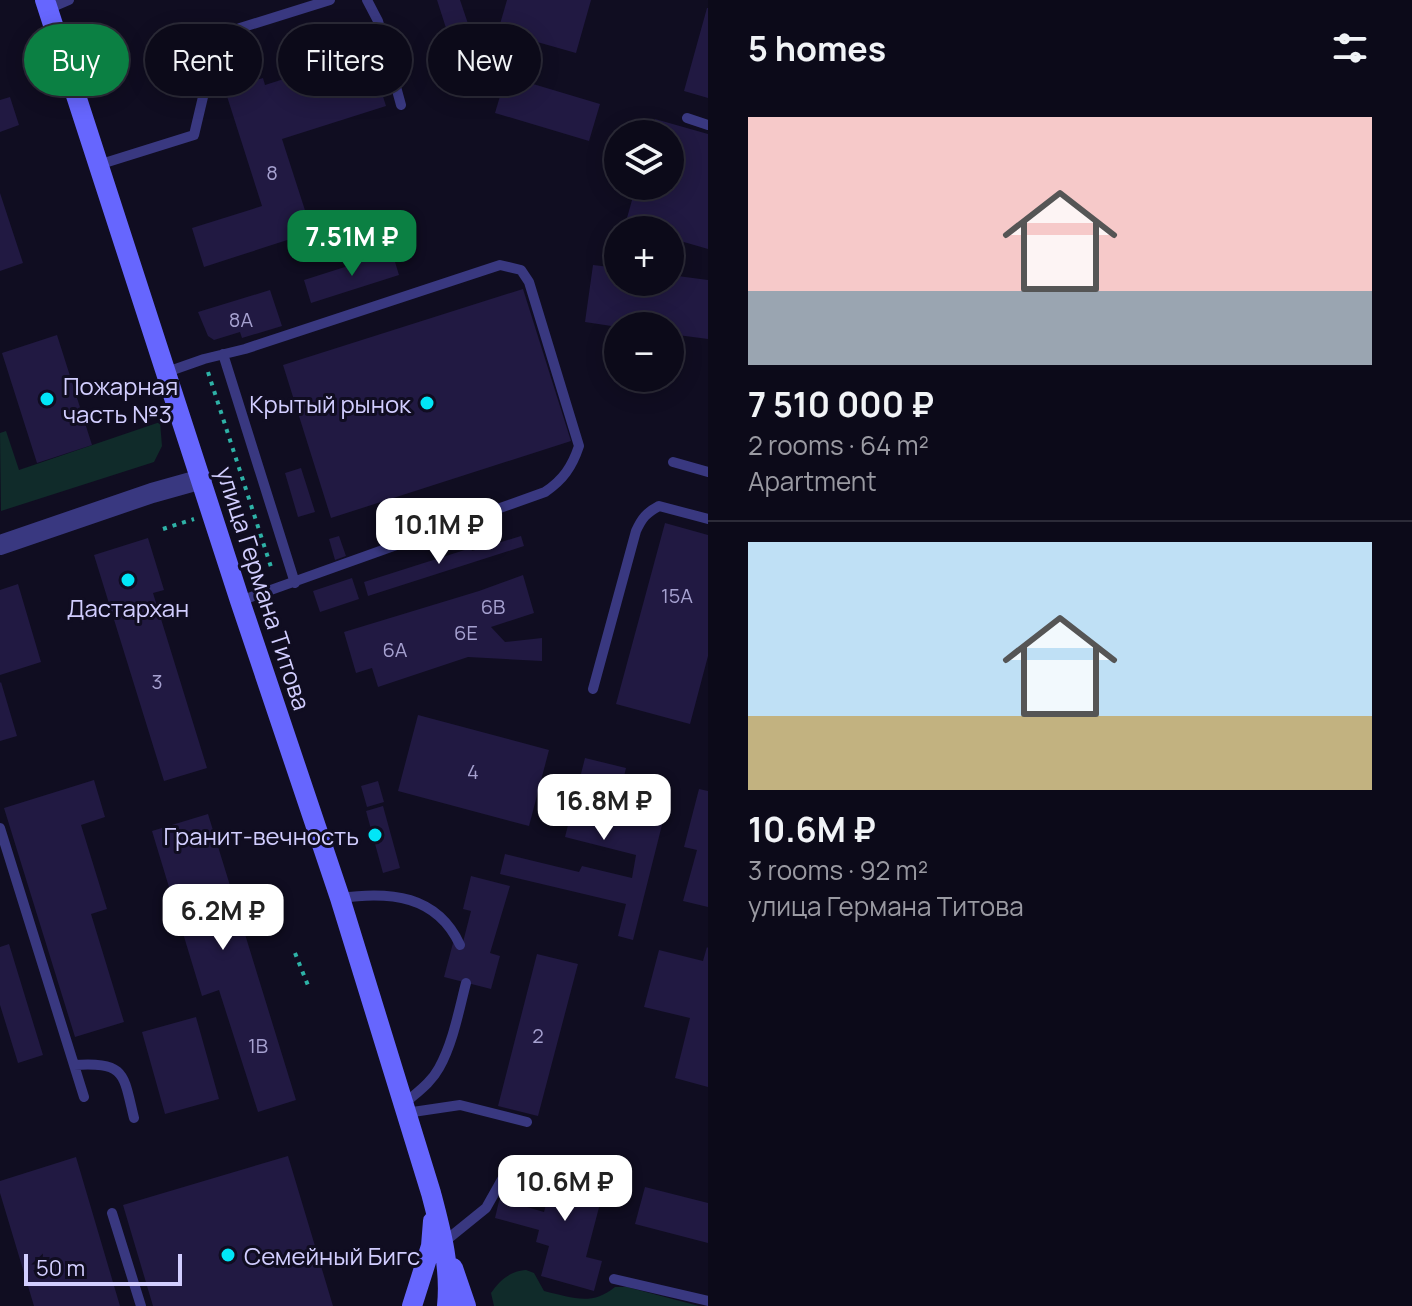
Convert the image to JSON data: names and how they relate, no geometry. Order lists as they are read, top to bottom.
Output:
{
  "streets": {
    "street": ["улица Германа Титова"]
  },
  "places": [
    "Пожарная часть №3",
    "Крытый рынок",
    "Дастархан",
    "Гранит-вечность",
    "Семейный Бигс"
  ],
  "house_numbers": [
    "8",
    "8А",
    "15А",
    "6В",
    "6Е",
    "6А",
    "3",
    "4",
    "2",
    "1В"
  ],
  "scale_bar": "50 m",
  "page": {
    "heading": "5 homes",
    "chip": [
      "Buy",
      "Rent",
      "Filters",
      "New"
    ],
    "list": [
      {
        "name": "7 510 000 ₽",
        "note": "2 rooms · 64 m² · Apartment"
      },
      {
        "name": "10.6M ₽",
        "note": "3 rooms · 92 m² · улица Германа Титова"
      }
    ],
    "map_buttons": ["+", "−"],
    "price": [
      "7.51M ₽",
      "10.1M ₽",
      "16.8M ₽",
      "6.2M ₽",
      "10.6M ₽"
    ],
    "scale": "50 m"
  }
}
